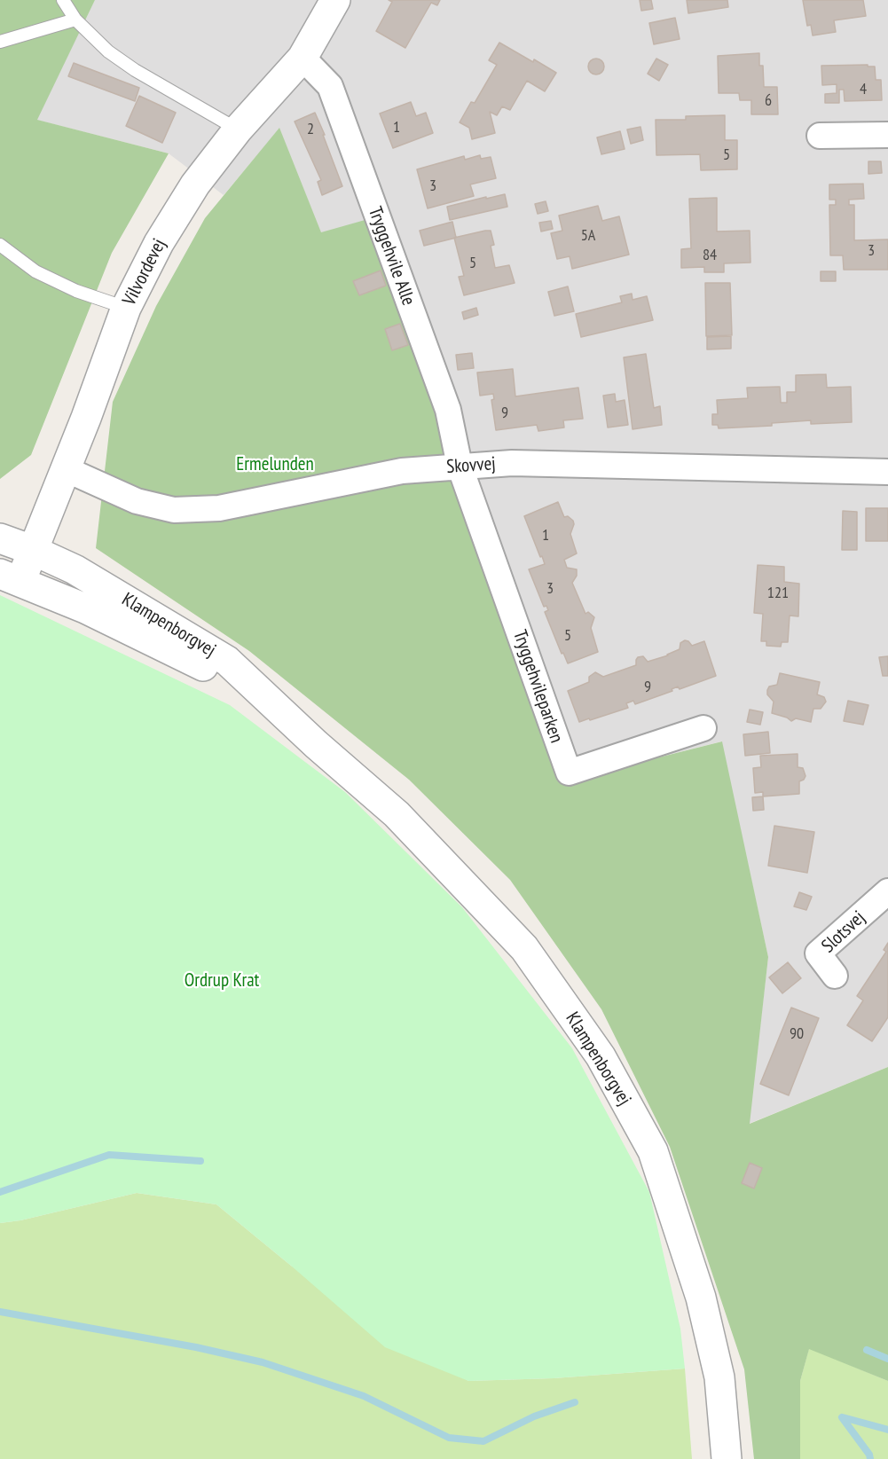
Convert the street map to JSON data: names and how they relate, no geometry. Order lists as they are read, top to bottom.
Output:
{
  "streets": {
    "street": [
      "Tryggehvile Alle",
      "Vilvordevej",
      "Skovvej",
      "Klampenborgvej",
      "Tryggehvileparken",
      "Slotsvej"
    ]
  },
  "crossings": [
    ["Tryggehvile Alle", "Vilvordevej"],
    ["Tryggehvile Alle", "Skovvej"],
    ["Tryggehvile Alle", "Tryggehvileparken"],
    ["Vilvordevej", "Skovvej"],
    ["Vilvordevej", "Klampenborgvej"],
    ["Skovvej", "Tryggehvileparken"]
  ],
  "parks": ["Ermelunden", "Ordrup Krat"],
  "house_numbers": [
    "4",
    "6",
    "1",
    "2",
    "5",
    "3",
    "5A",
    "3",
    "84",
    "5",
    "9",
    "1",
    "3",
    "121",
    "5",
    "9",
    "90"
  ]
}
